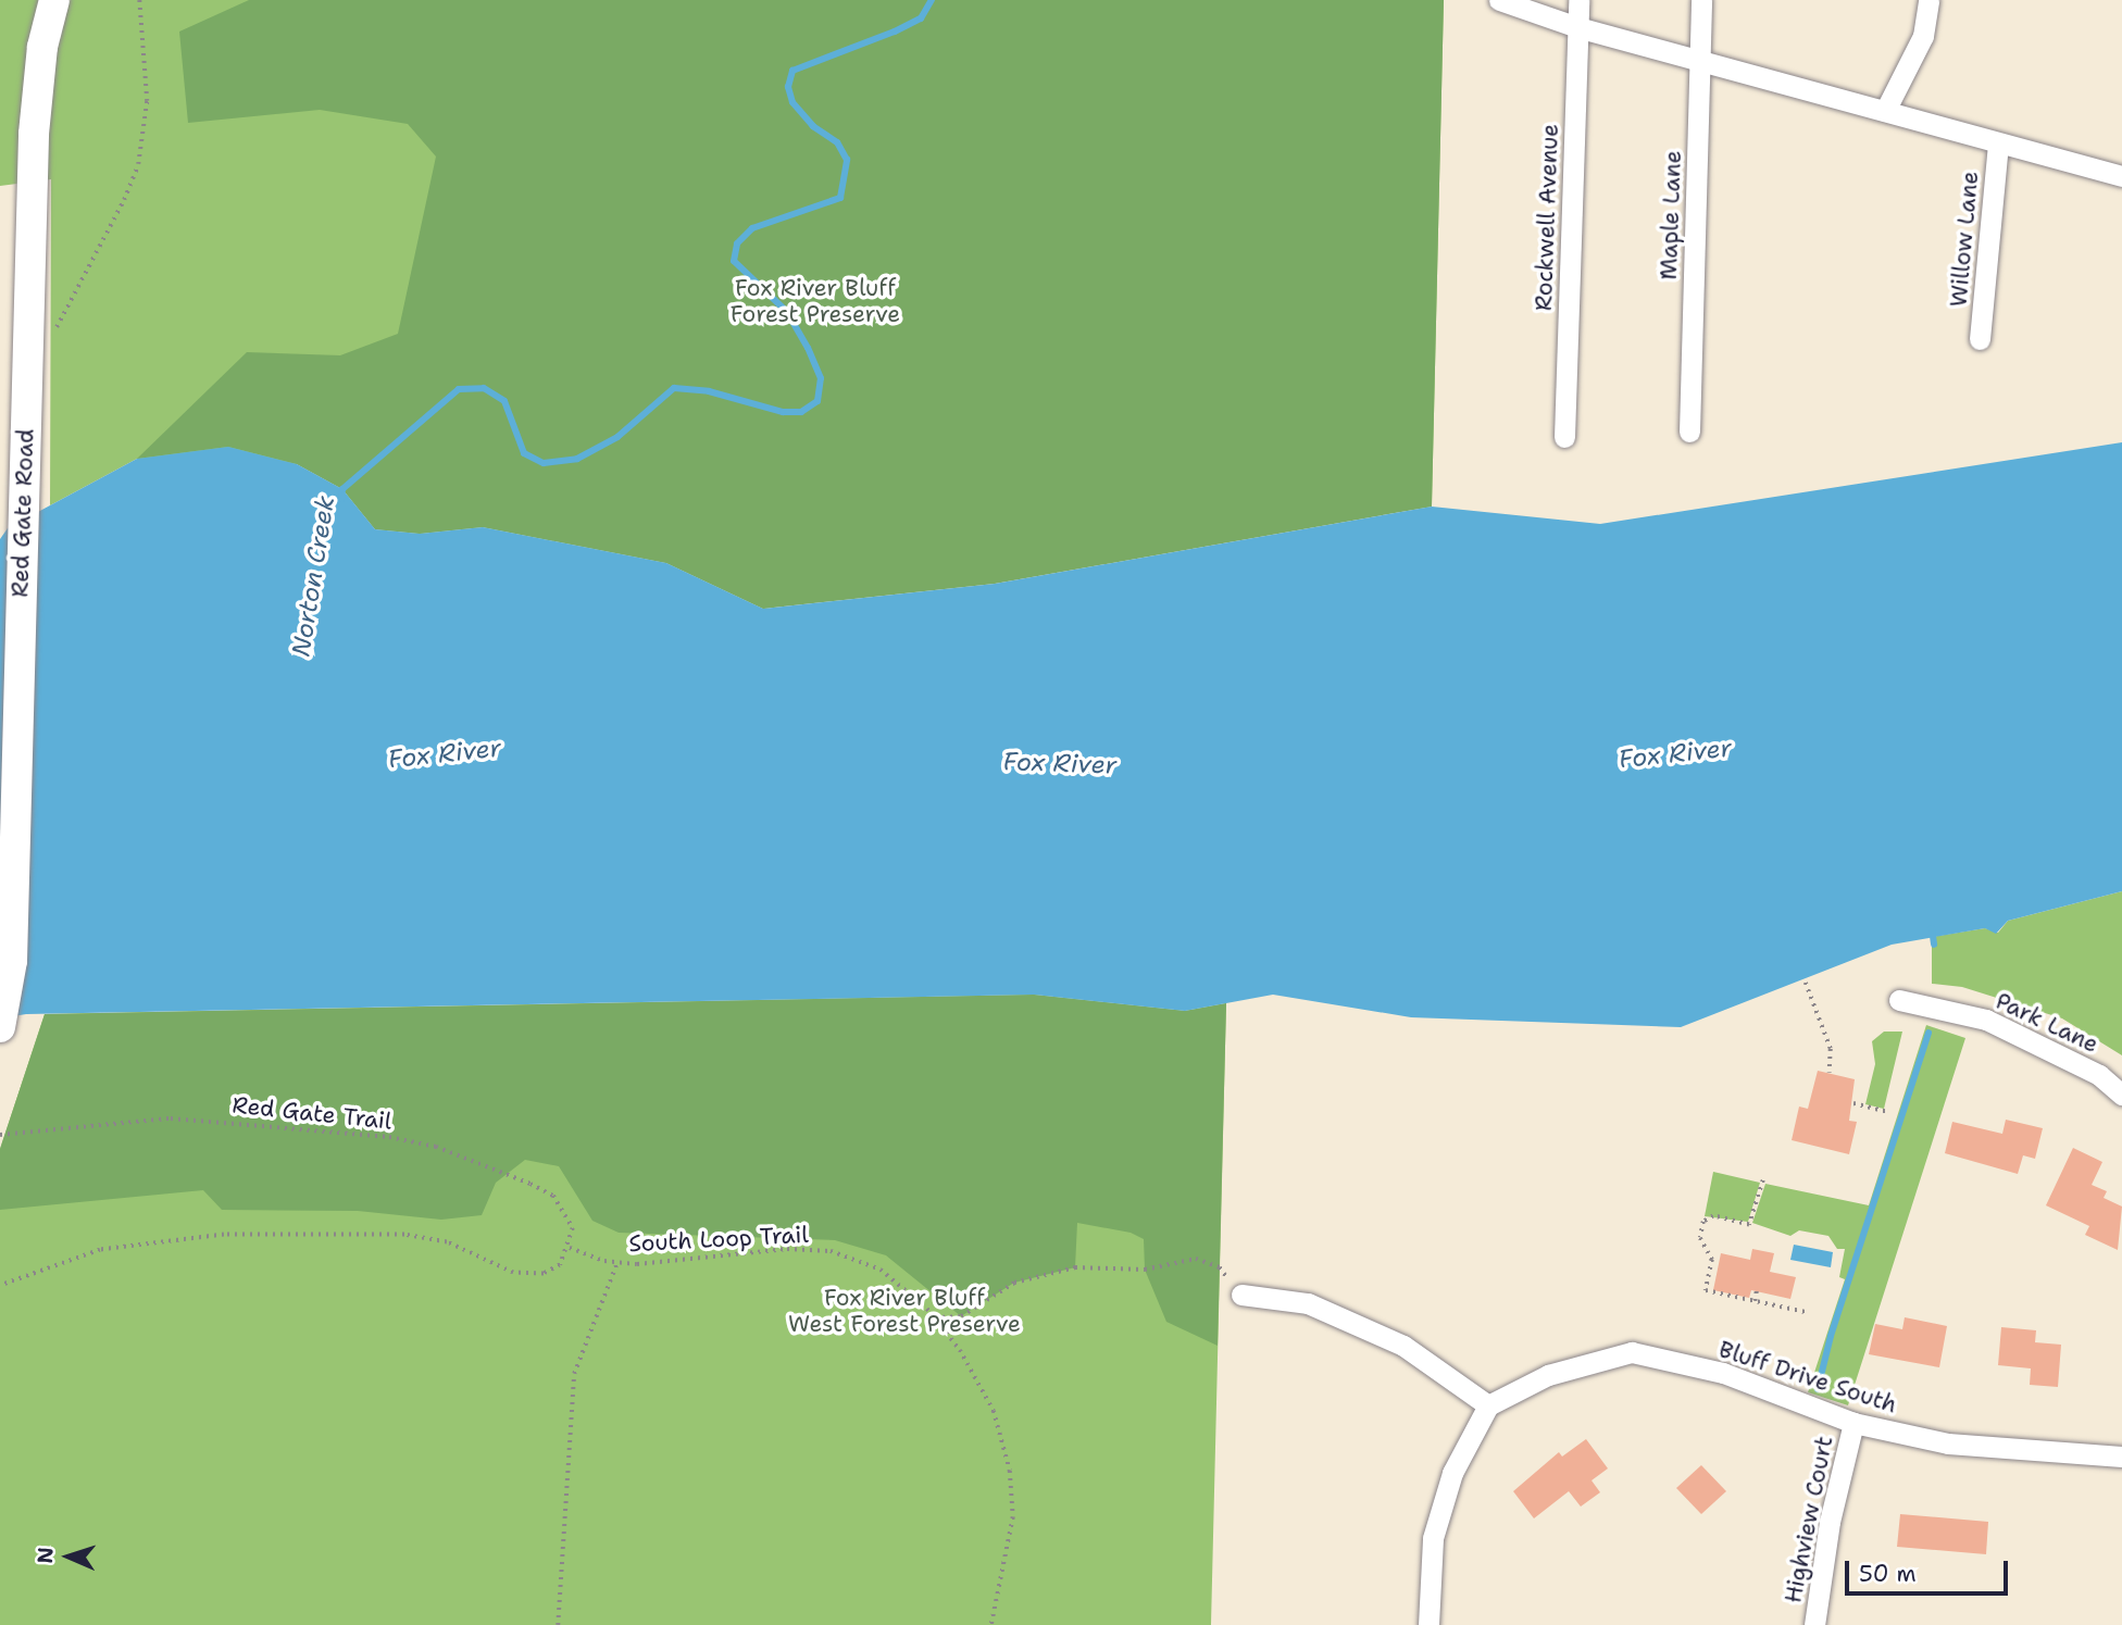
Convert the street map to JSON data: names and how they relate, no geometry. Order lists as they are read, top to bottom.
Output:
{
  "streets": {
    "main road": ["Red Gate Road"],
    "street": [
      "Maple Lane",
      "Rockwell Avenue",
      "Willow Lane",
      "Park Lane",
      "Bluff Drive South",
      "Highview Court"
    ],
    "path": ["Red Gate Trail", "South Loop Trail"]
  },
  "crossings": [
    ["Red Gate Trail", "South Loop Trail"],
    ["Bluff Drive South", "Highview Court"]
  ],
  "water": ["Norton Creek", "Fox River"],
  "parks": ["Fox River Bluff Forest Preserve", "Fox River Bluff West Forest Preserve"],
  "scale_bar": "50 m",
  "north": "left"
}
